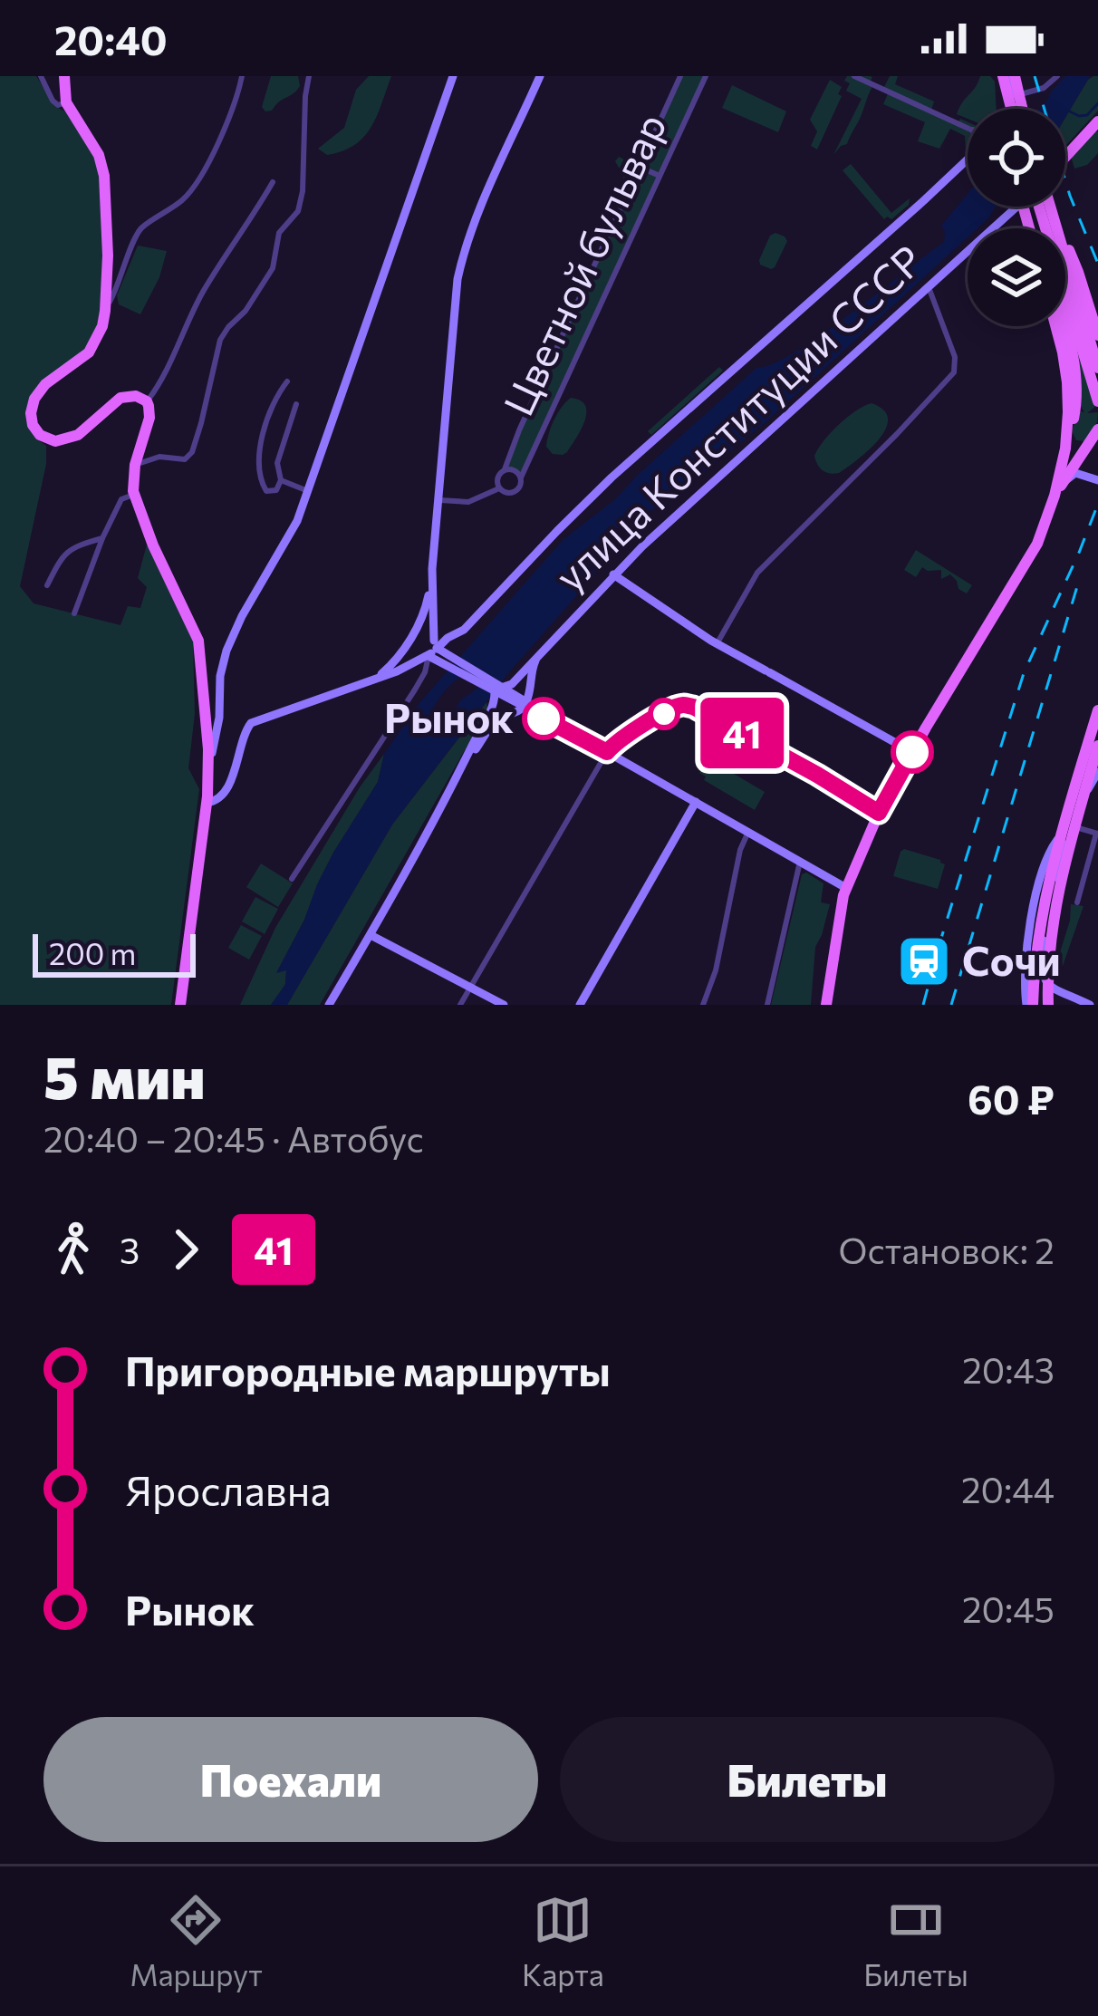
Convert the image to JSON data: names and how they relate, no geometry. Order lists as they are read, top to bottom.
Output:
{
  "streets": {
    "main road": ["улица Конституции СССР"],
    "street": ["Цветной бульвар"]
  },
  "places": {
    "other": ["Рынок"],
    "station": ["Сочи"]
  },
  "lines": ["bus line 41"],
  "scale_bar": "200 m",
  "page": {
    "status": "20:40",
    "on_map": "41",
    "scale": "200 m",
    "heading": ["5 мин", "20:40 – 20:45 · Автобус", "60 ₽"],
    "legs": ["3", "41", "Остановок: 2"],
    "list": [
      {
        "name": "Пригородные маршруты",
        "value": "20:43"
      },
      {
        "name": "Ярославна",
        "value": "20:44"
      },
      {
        "name": "Рынок",
        "value": "20:45"
      }
    ],
    "buttons": ["Поехали", "Билеты"],
    "tabs": ["Маршрут", "Карта", "Билеты"]
  }
}
